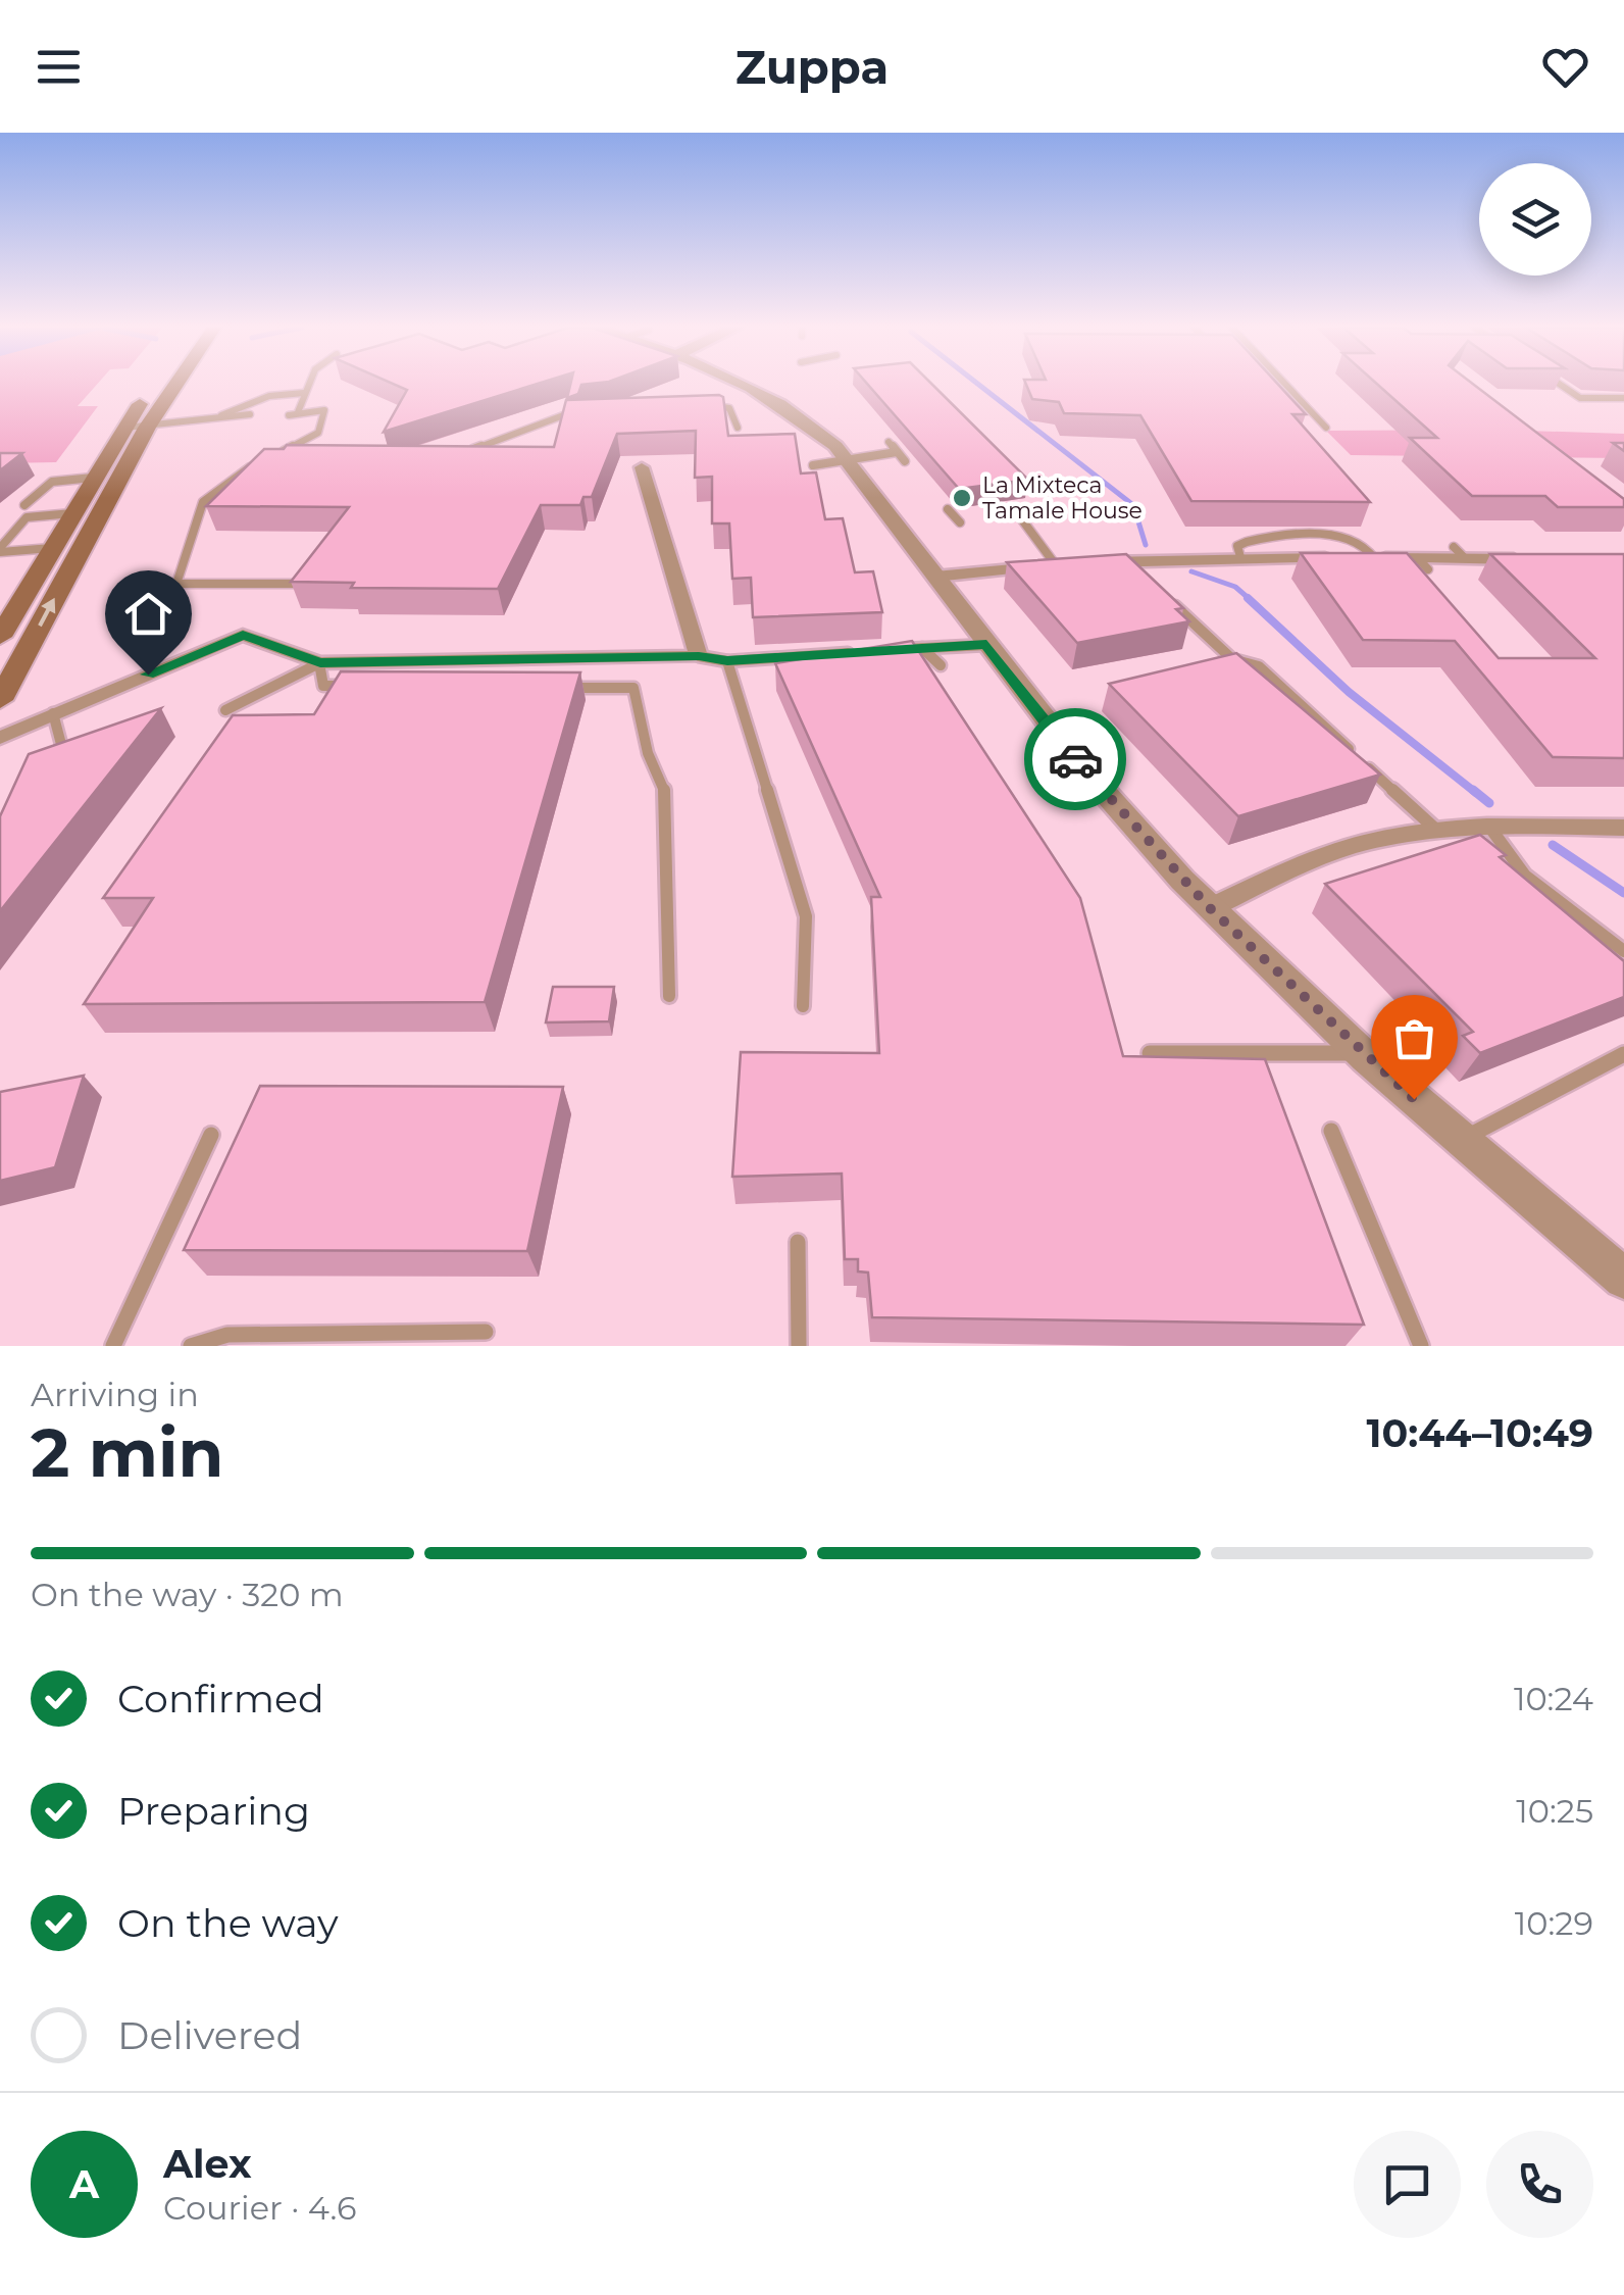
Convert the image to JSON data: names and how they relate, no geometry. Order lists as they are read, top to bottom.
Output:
{
  "places": ["La Mixteca Tamale House"],
  "page": {
    "header": "Zuppa",
    "heading": ["2 min", "Arriving in", "10:44–10:49"],
    "panel": ["Alex", "Courier · 4.6"],
    "bar": "On the way · 320 m",
    "list": [
      ["Confirmed", "10:24"],
      ["Preparing", "10:25"],
      ["On the way", "10:29"],
      "Delivered"
    ],
    "round": "A"
  }
}
